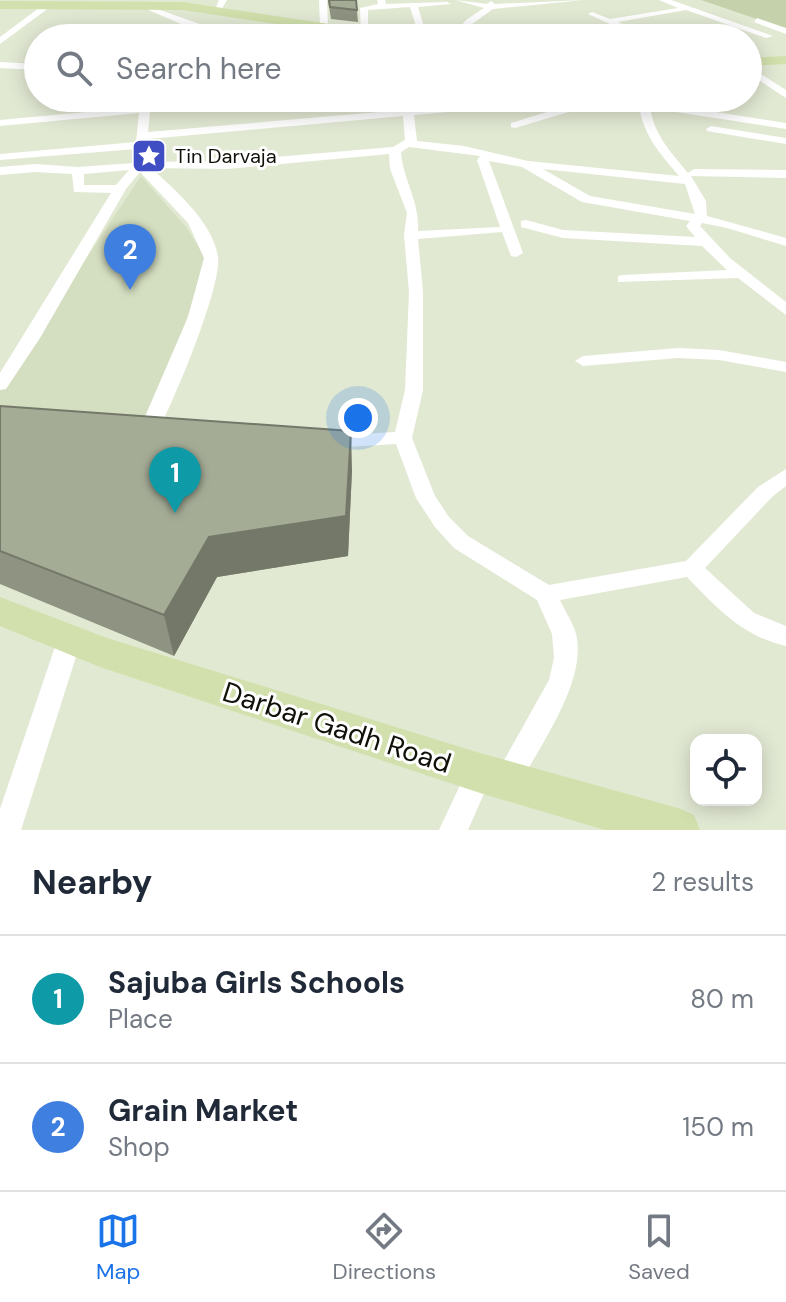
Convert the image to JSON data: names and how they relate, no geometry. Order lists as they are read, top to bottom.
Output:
{
  "streets": {
    "main road": ["Darbar Gadh Road"]
  },
  "places": {
    "place": ["Tin Darvaja"]
  },
  "page": {
    "search": "Search here",
    "pins": ["2", "1"],
    "heading": ["Nearby", "2 results"],
    "list": [
      {
        "mark": "1",
        "name": "Sajuba Girls Schools",
        "note": "Place",
        "value": "80 m"
      },
      {
        "mark": "2",
        "name": "Grain Market",
        "note": "Shop",
        "value": "150 m"
      }
    ],
    "nav": ["Map", "Directions", "Saved"]
  }
}
